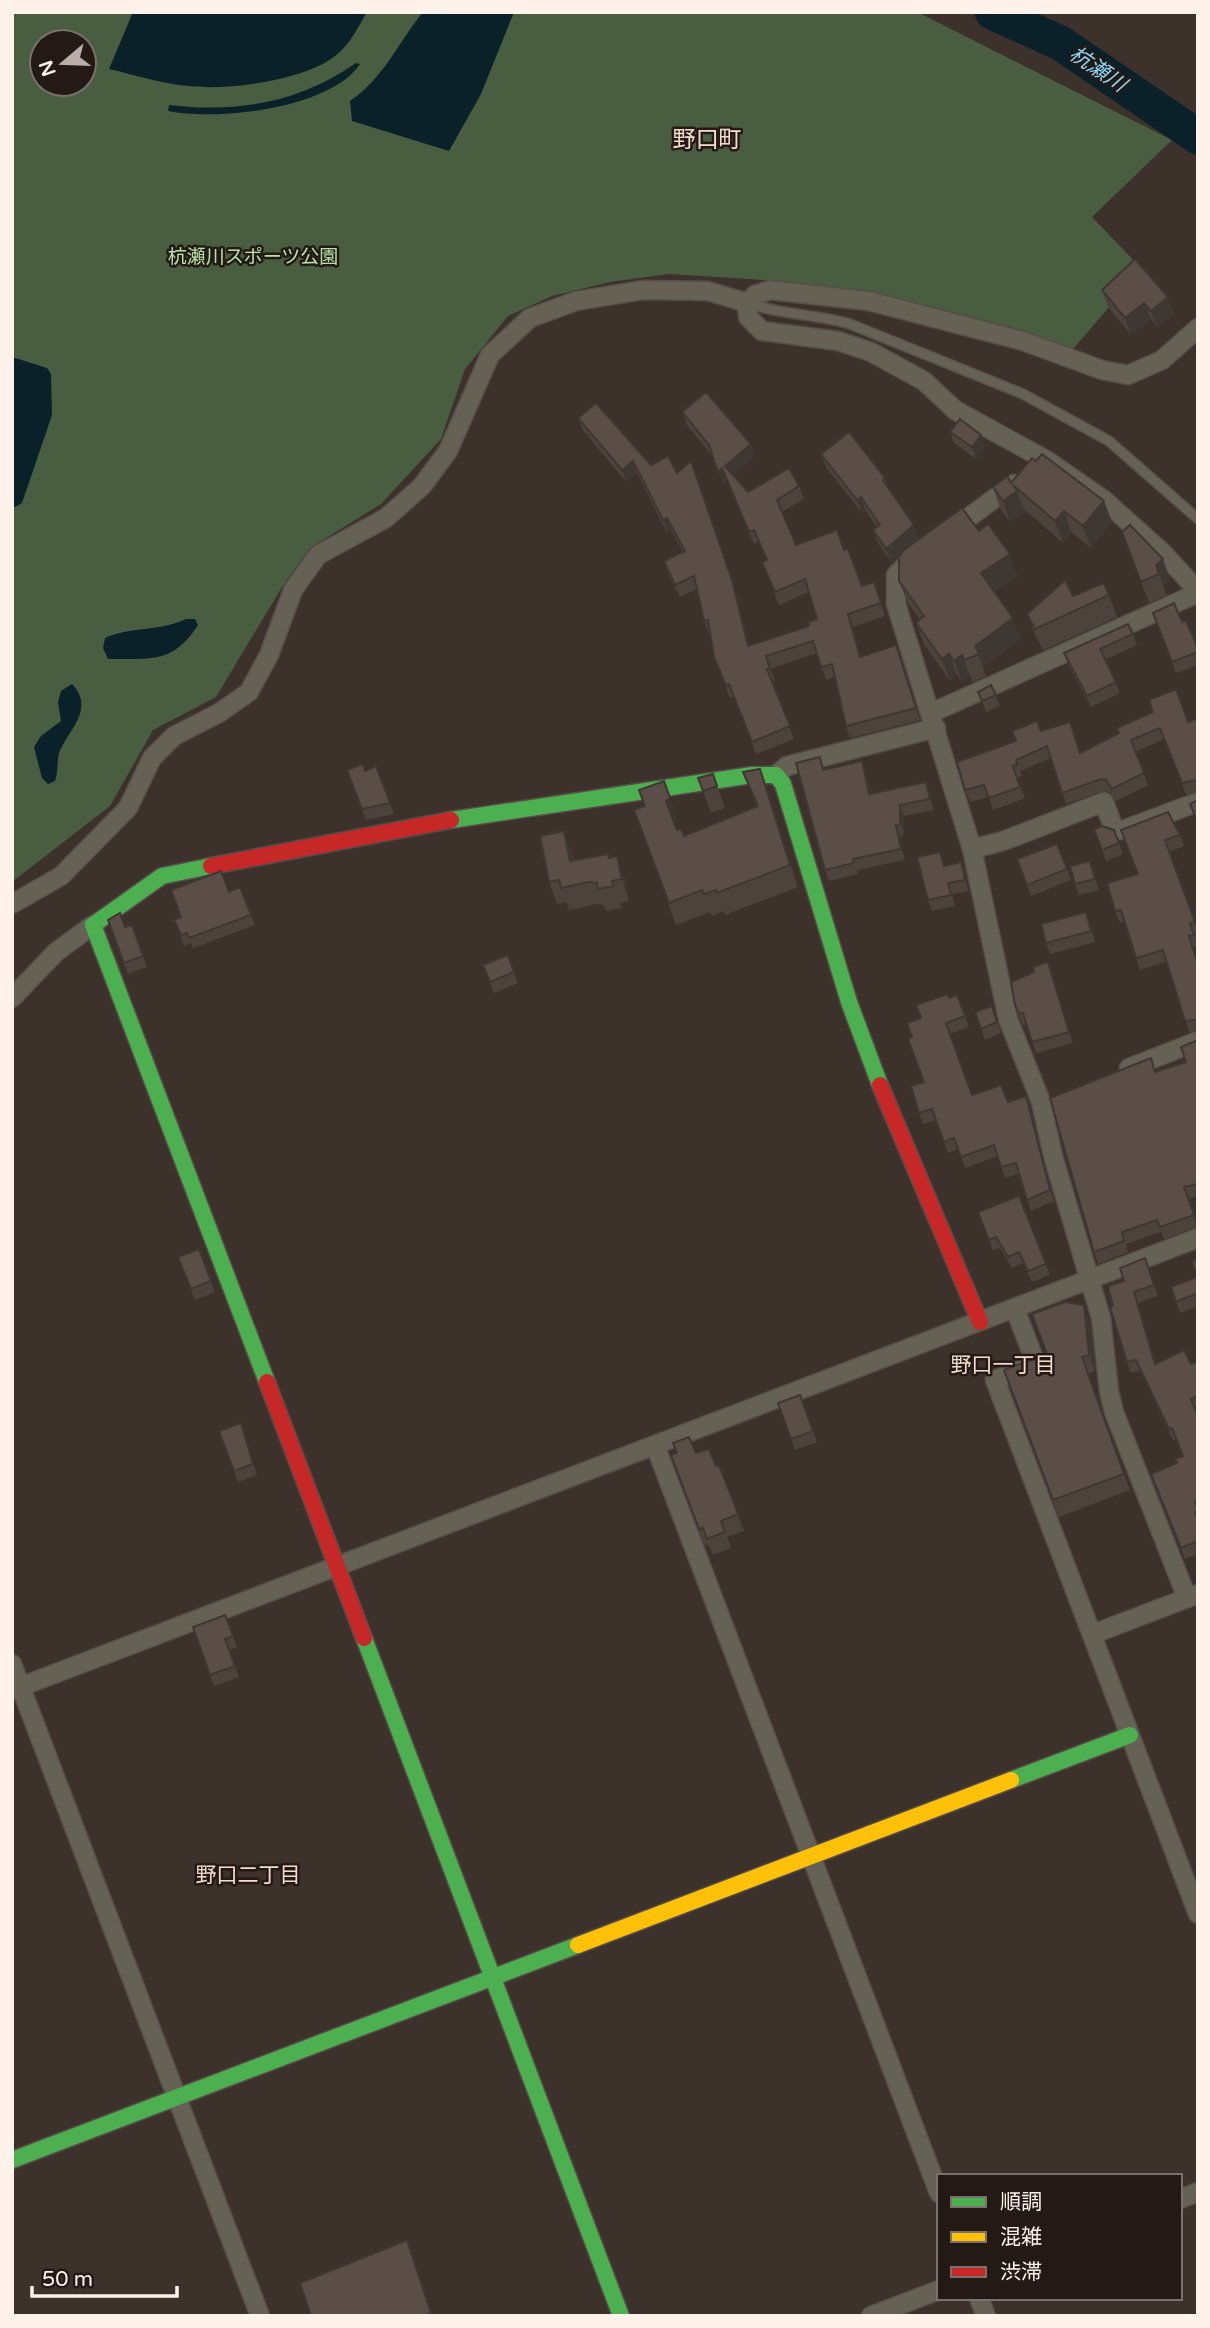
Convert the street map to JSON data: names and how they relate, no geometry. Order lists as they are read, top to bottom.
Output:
{
  "districts": ["野口町", "野口一丁目", "野口二丁目"],
  "water": ["杭瀬川"],
  "parks": ["杭瀬川スポーツ公園"],
  "legend": ["順調", "混雑", "渋滞"],
  "scale_bar": "50 m",
  "north": "left"
}
